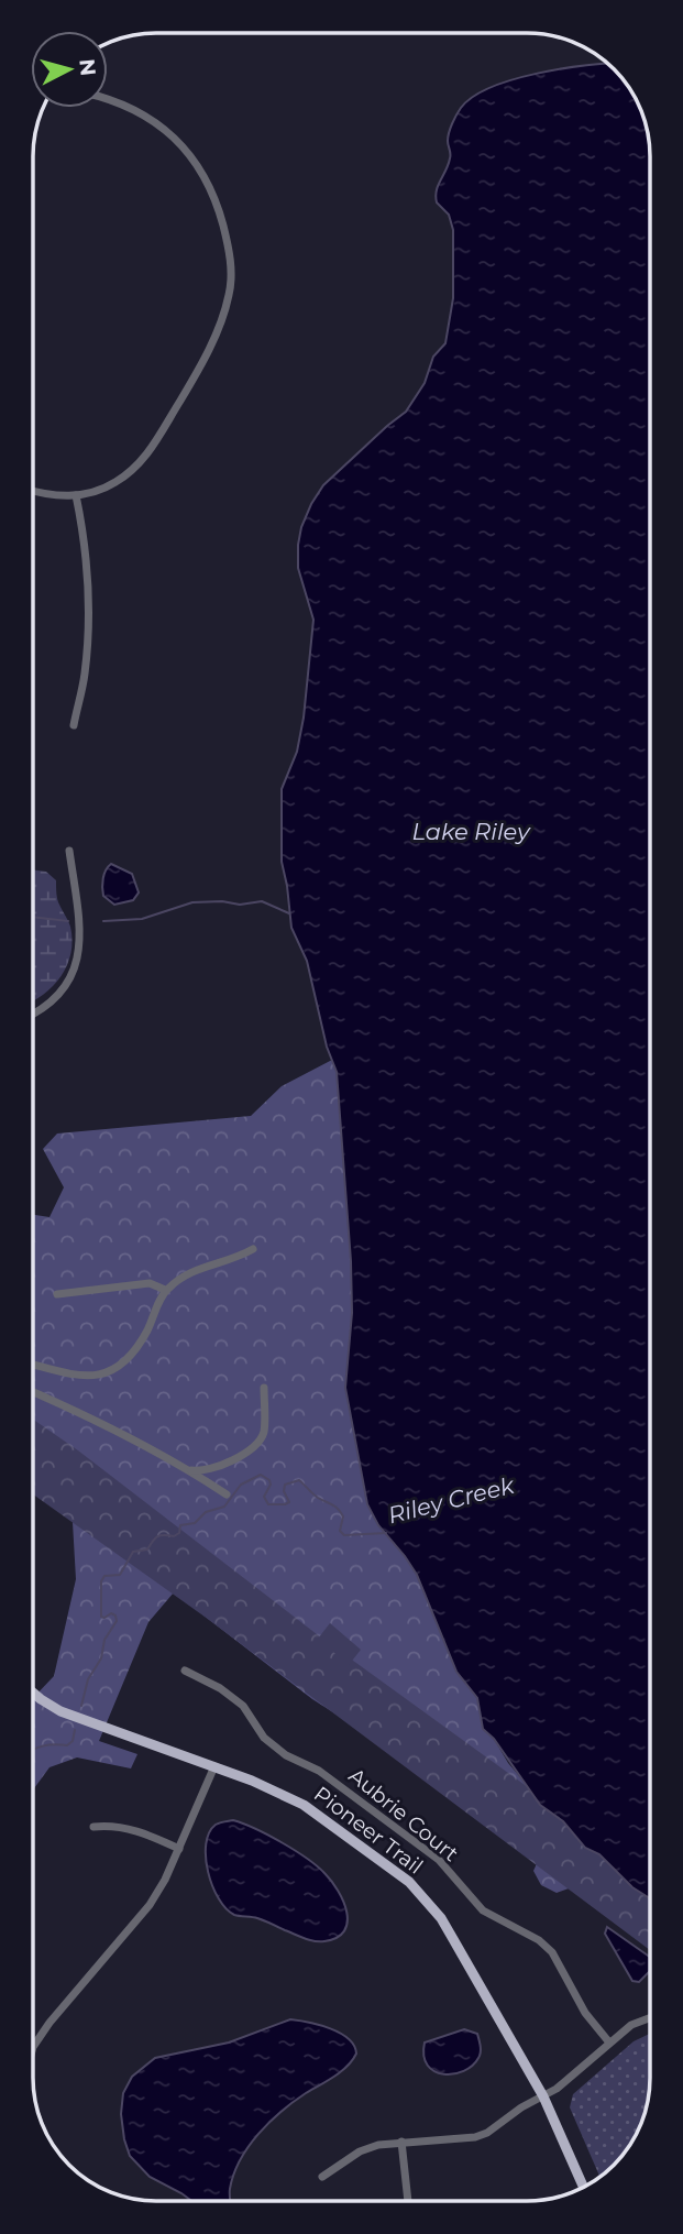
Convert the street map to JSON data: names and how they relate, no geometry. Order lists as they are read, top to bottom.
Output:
{
  "streets": {
    "main road": ["Pioneer Trail"],
    "street": ["Aubrie Court"]
  },
  "water": ["Lake Riley", "Riley Creek"],
  "north": "right"
}
